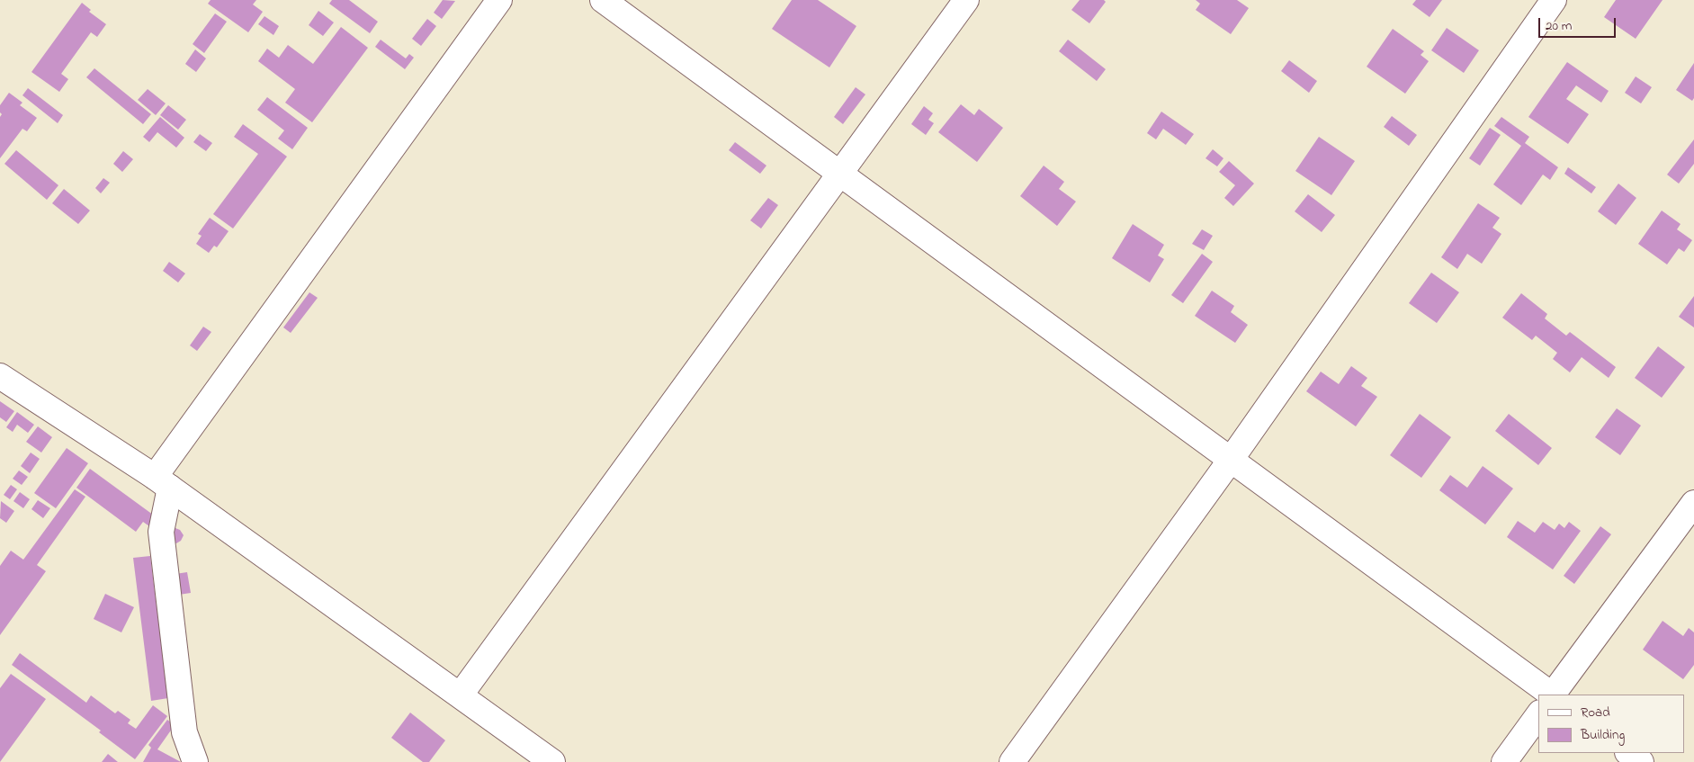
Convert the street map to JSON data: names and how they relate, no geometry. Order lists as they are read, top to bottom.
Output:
{
  "legend": ["Road", "Building"],
  "scale_bar": "20 m"
}
